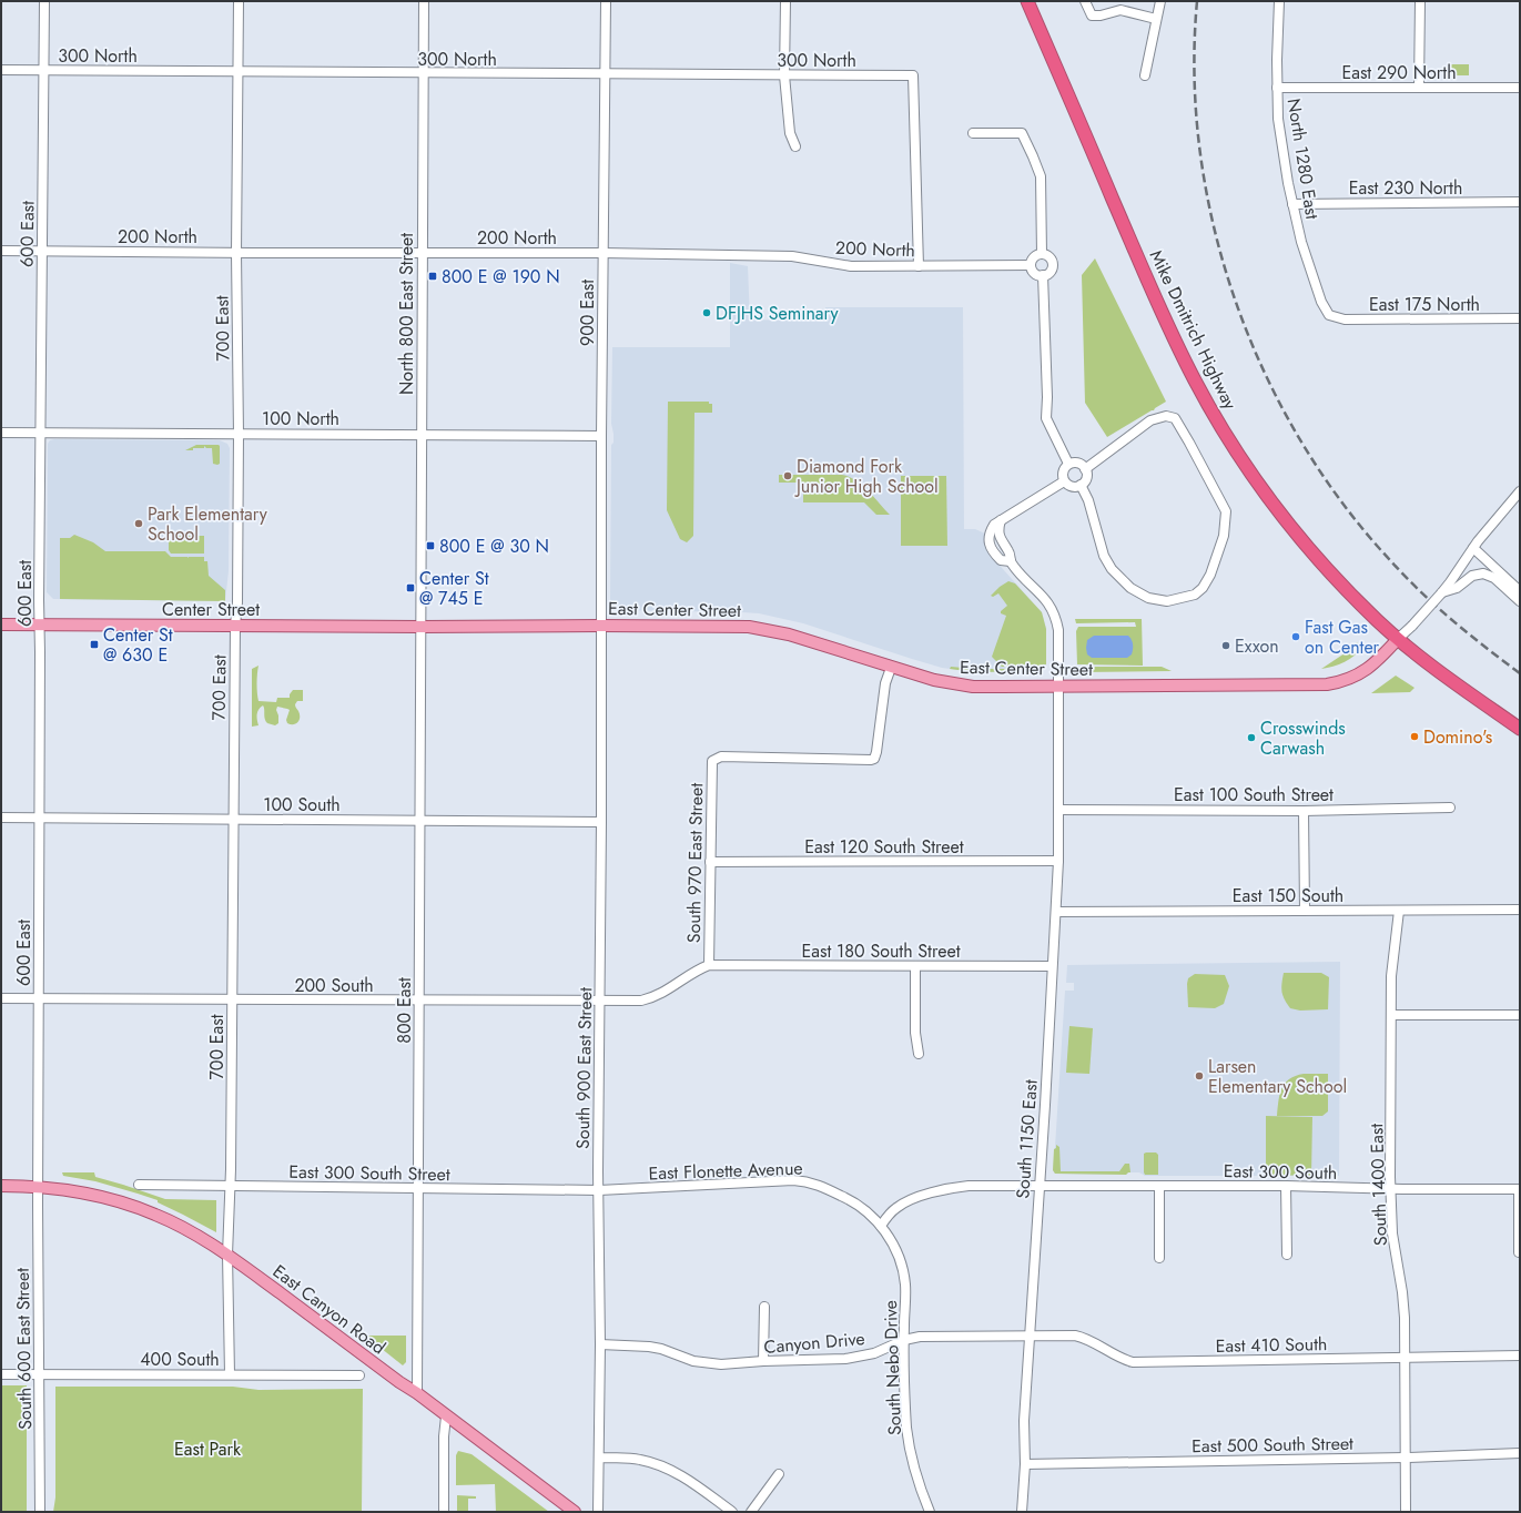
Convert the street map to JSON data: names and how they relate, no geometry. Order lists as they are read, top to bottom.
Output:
{
  "streets": {
    "highway": ["Mike Dmitrich Highway"],
    "main road": ["Center Street", "East Center Street", "East Canyon Road"],
    "street": [
      "300 North",
      "East 290 North",
      "North 1280 East",
      "East 230 North",
      "600 East",
      "200 North",
      "East 175 North",
      "900 East",
      "North 800 East Street",
      "700 East",
      "100 North",
      "East 100 South Street",
      "100 South",
      "East 120 South Street",
      "South 970 East Street",
      "East 150 South",
      "East 180 South Street",
      "200 South",
      "800 East",
      "South 900 East Street",
      "South 1150 East",
      "East Flonette Avenue",
      "East 300 South",
      "East 300 South Street",
      "South 1400 East",
      "Canyon Drive",
      "East 410 South",
      "South 600 East Street",
      "400 South",
      "South Nebo Drive",
      "East 500 South Street"
    ]
  },
  "crossings": [
    ["300 North", "600 East"],
    ["300 North", "200 North"],
    ["300 North", "900 East"],
    ["300 North", "North 800 East Street"],
    ["300 North", "700 East"],
    ["East 290 North", "North 1280 East"],
    ["North 1280 East", "East 230 North"],
    ["North 1280 East", "East 175 North"],
    ["600 East", "200 North"],
    ["600 East", "100 North"],
    ["600 East", "Center Street"],
    ["600 East", "100 South"],
    ["600 East", "200 South"],
    ["600 East", "East Canyon Road"],
    ["600 East", "South 600 East Street"],
    ["200 North", "900 East"],
    ["200 North", "North 800 East Street"],
    ["200 North", "700 East"],
    ["900 East", "100 North"],
    ["900 East", "East Center Street"],
    ["900 East", "South 900 East Street"],
    ["North 800 East Street", "100 North"],
    ["North 800 East Street", "Center Street"],
    ["North 800 East Street", "East Center Street"],
    ["North 800 East Street", "800 East"],
    ["700 East", "100 North"],
    ["700 East", "Center Street"],
    ["700 East", "100 South"],
    ["700 East", "200 South"],
    ["700 East", "East 300 South Street"],
    ["700 East", "East Canyon Road"],
    ["700 East", "400 South"],
    ["Mike Dmitrich Highway", "East Center Street"],
    ["Center Street", "East Center Street"],
    ["Center Street", "800 East"],
    ["East Center Street", "South 970 East Street"],
    ["East Center Street", "800 East"],
    ["East Center Street", "South 900 East Street"],
    ["East Center Street", "South 1150 East"],
    ["East 100 South Street", "South 1150 East"],
    ["100 South", "800 East"],
    ["100 South", "South 900 East Street"],
    ["East 120 South Street", "South 970 East Street"],
    ["East 120 South Street", "South 1150 East"],
    ["South 970 East Street", "East 180 South Street"],
    ["South 970 East Street", "200 South"],
    ["East 150 South", "South 1150 East"],
    ["East 150 South", "South 1400 East"],
    ["East 180 South Street", "200 South"],
    ["East 180 South Street", "South 1150 East"],
    ["200 South", "800 East"],
    ["200 South", "South 900 East Street"],
    ["800 East", "East 300 South Street"],
    ["800 East", "East Canyon Road"],
    ["South 900 East Street", "East Flonette Avenue"],
    ["South 900 East Street", "East 300 South Street"],
    ["South 900 East Street", "Canyon Drive"],
    ["South 1150 East", "East 300 South"],
    ["South 1150 East", "Canyon Drive"],
    ["South 1150 East", "East 410 South"],
    ["South 1150 East", "East 500 South Street"],
    ["East Flonette Avenue", "East 300 South Street"],
    ["East Flonette Avenue", "South Nebo Drive"],
    ["East 300 South", "South 1400 East"],
    ["South 1400 East", "East 410 South"],
    ["South 1400 East", "East 500 South Street"],
    ["East Canyon Road", "South 600 East Street"],
    ["Canyon Drive", "East 410 South"],
    ["Canyon Drive", "South Nebo Drive"],
    ["South 600 East Street", "400 South"]
  ],
  "parks": ["East Park"],
  "places": {
    "transit": [
      "800 E @ 190 N",
      "800 E @ 30 N",
      "Center St @ 745 E",
      "Center St @ 630 E"
    ],
    "other": [
      "DFJHS Seminary",
      "Diamond Fork Junior High School",
      "Park Elementary School",
      "Fast Gas on Center",
      "Exxon",
      "Domino's",
      "Crosswinds Carwash",
      "Larsen Elementary School"
    ]
  }
}
